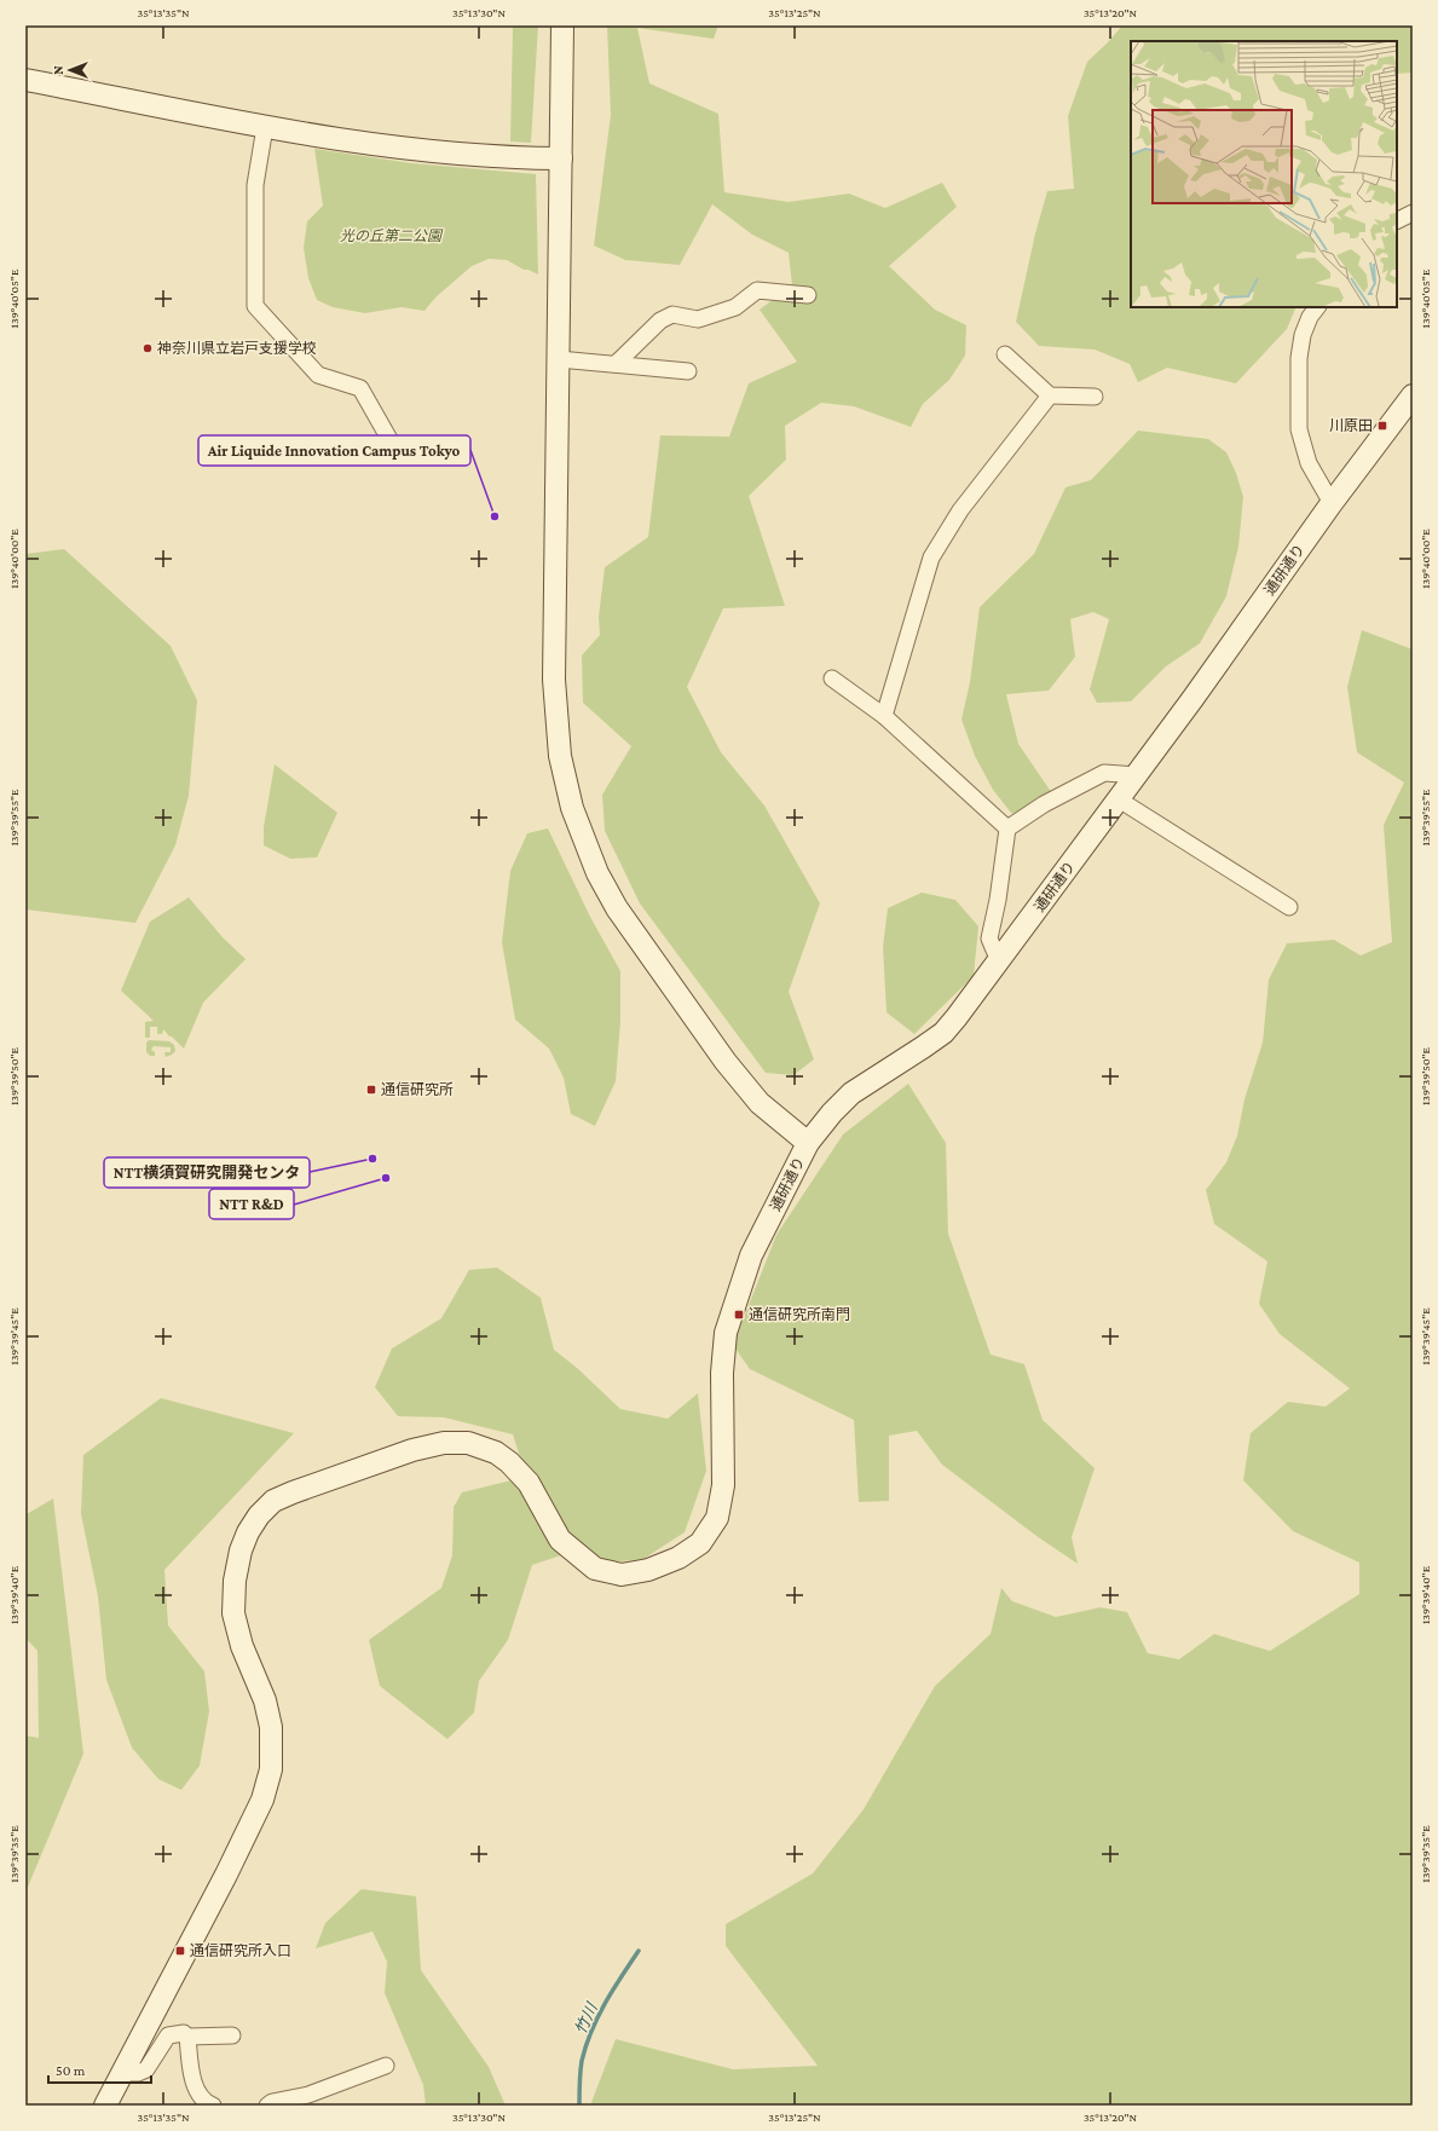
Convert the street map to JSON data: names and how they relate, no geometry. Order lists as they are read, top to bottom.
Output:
{
  "streets": {
    "street": ["通研通り"]
  },
  "water": ["竹川"],
  "parks": ["光の丘第二公園"],
  "places": {
    "other": [
      "神奈川県立岩戸支援学校",
      "Air Liquide Innovation Campus Tokyo",
      "NTT横須賀研究開発センタ",
      "NTT R&D"
    ],
    "transit": [
      "川原田",
      "通信研究所",
      "通信研究所南門",
      "通信研究所入口"
    ]
  },
  "scale_bar": "50 m",
  "north": "left",
  "coordinates": [
    "35°13'35\"N",
    "35°13'30\"N",
    "35°13'25\"N",
    "35°13'20\"N",
    "139°40'05\"E",
    "139°40'00\"E",
    "139°39'55\"E",
    "139°39'50\"E",
    "139°39'45\"E",
    "139°39'40\"E",
    "139°39'35\"E"
  ]
}
